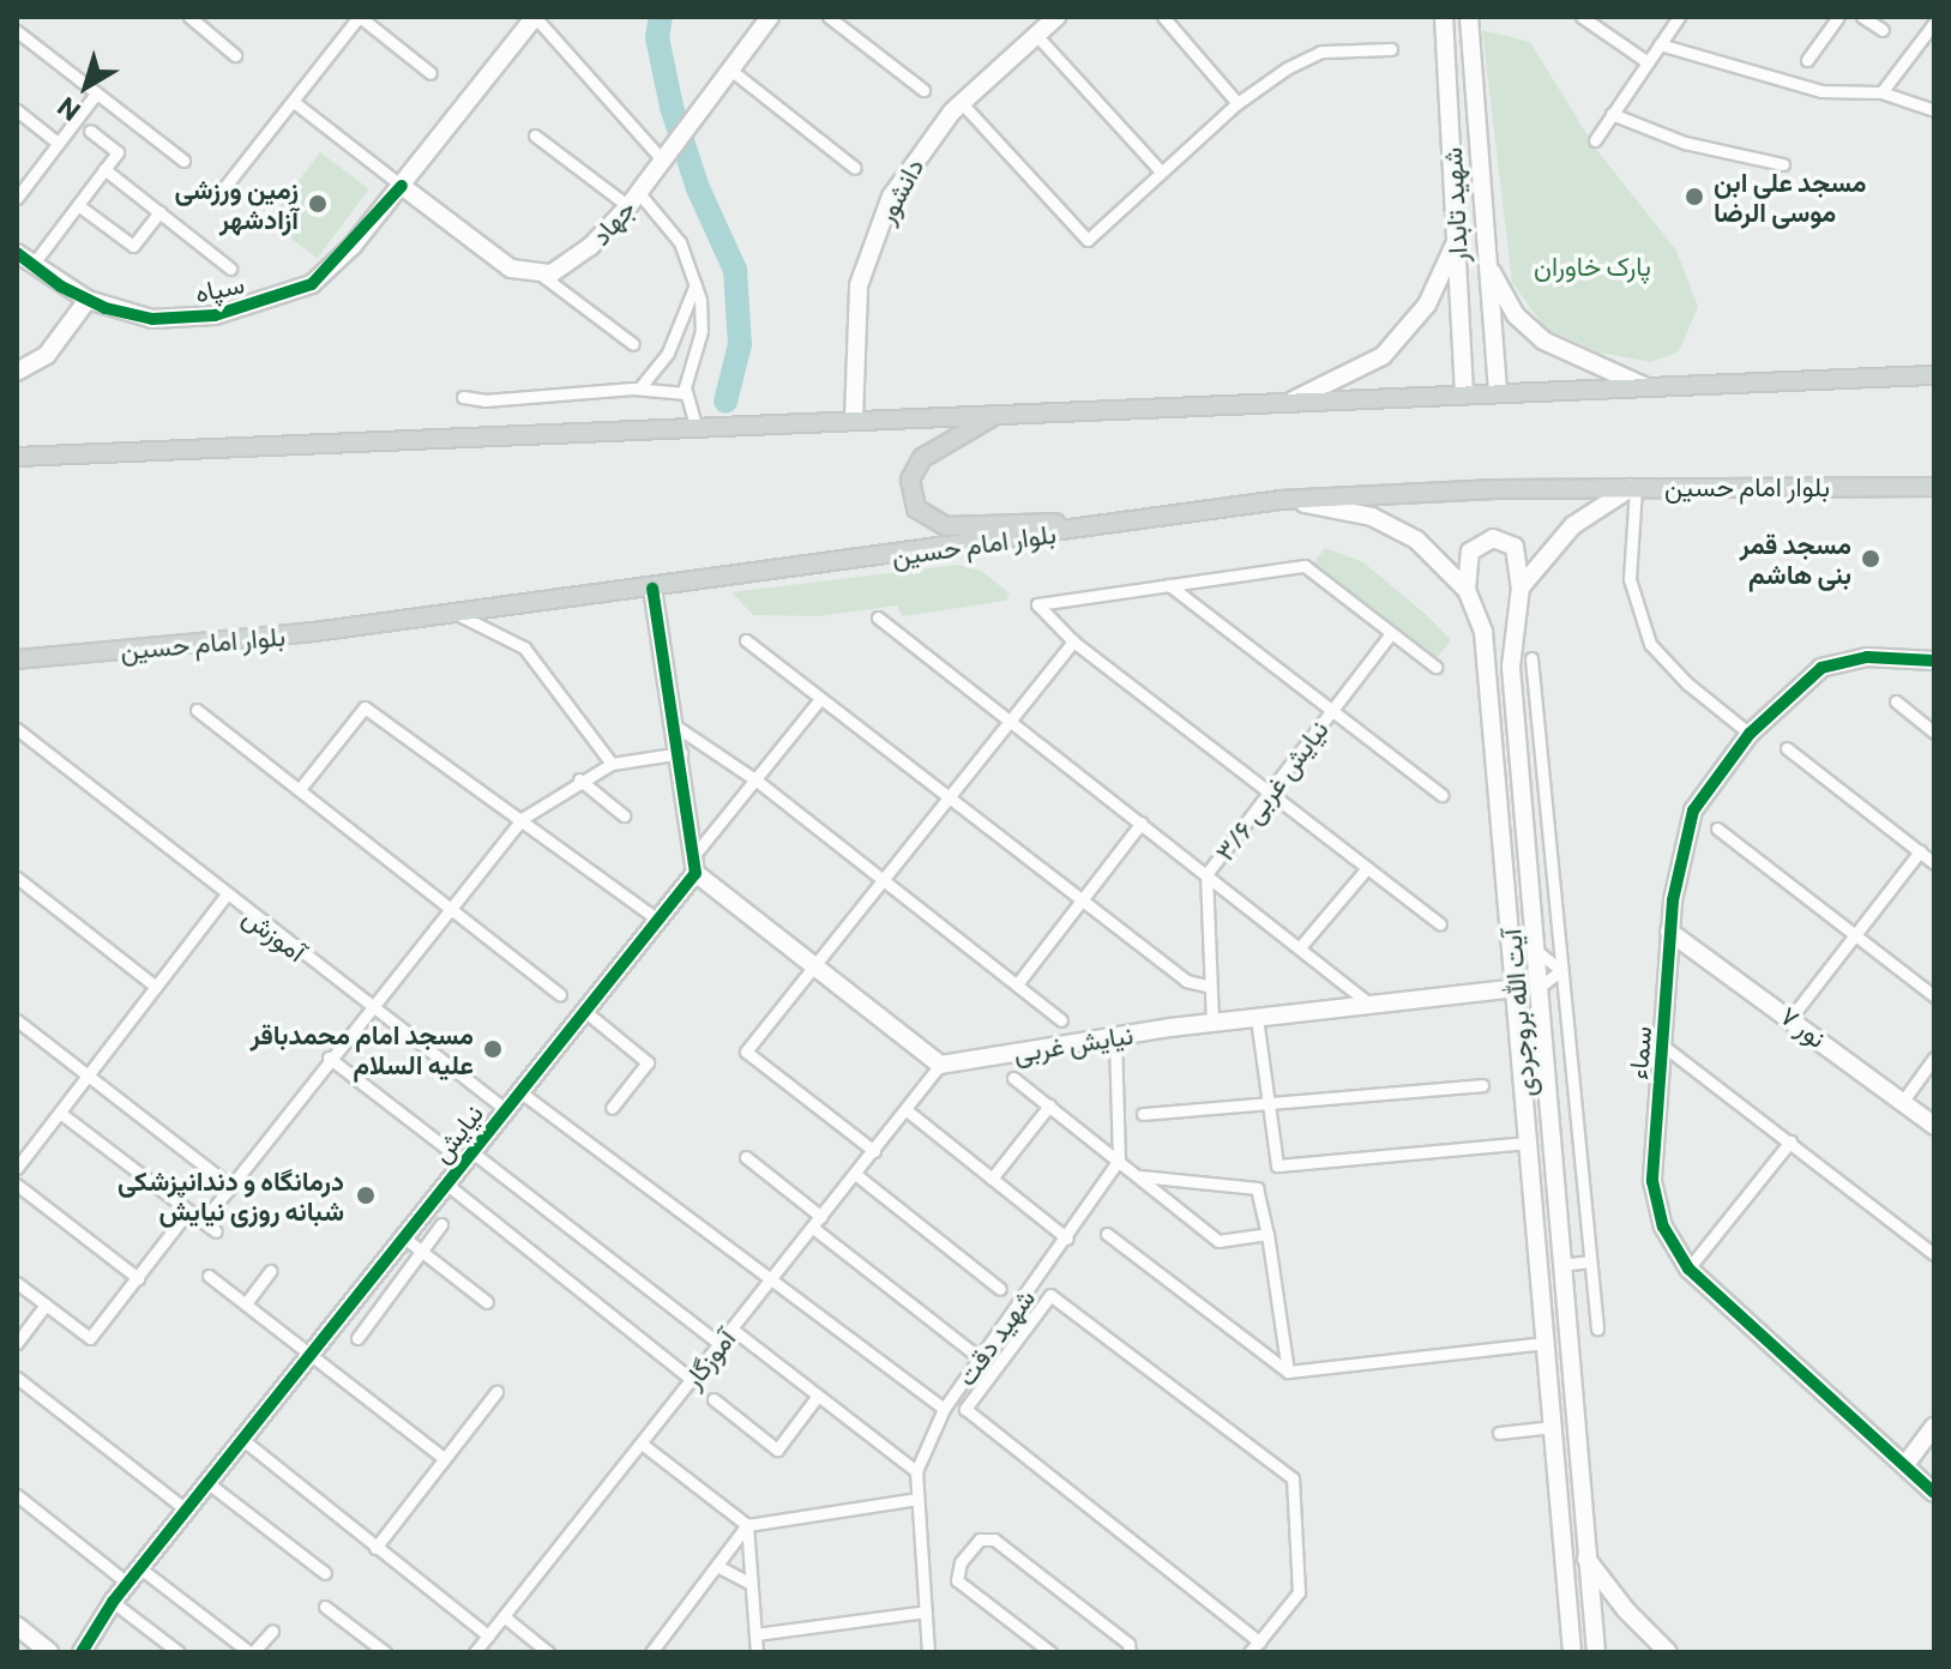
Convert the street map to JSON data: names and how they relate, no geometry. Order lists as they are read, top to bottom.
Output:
{
  "streets": {
    "main road": ["بلوار امام حسین"],
    "street": [
      "دانشور",
      "شهید تابدار",
      "جهاد",
      "سپاه",
      "نیایش غربی ۳/۶",
      "آموزش",
      "آیت الله بروجردی",
      "نور ۷",
      "نیایش غربی",
      "سماء",
      "نیایش",
      "شهید دقت",
      "آموزگار"
    ]
  },
  "crossings": [
    ["بلوار امام حسین", "آیت الله بروجردی"],
    ["نیایش غربی ۳/۶", "نیایش غربی"],
    ["آموزش", "نیایش"],
    ["آیت الله بروجردی", "نیایش غربی"],
    ["نور ۷", "سماء"],
    ["نیایش غربی", "آموزگار"]
  ],
  "parks": ["پارک خاوران"],
  "places": [
    "مسجد علی ابن موسی الرضا",
    "زمین ورزشی آزادشهر",
    "مسجد قمر بنی هاشم",
    "مسجد امام محمدباقر علیه السلام",
    "درمانگاه و دندانپزشکی شبانه روزی نیایش"
  ],
  "north": "bottom left"
}
